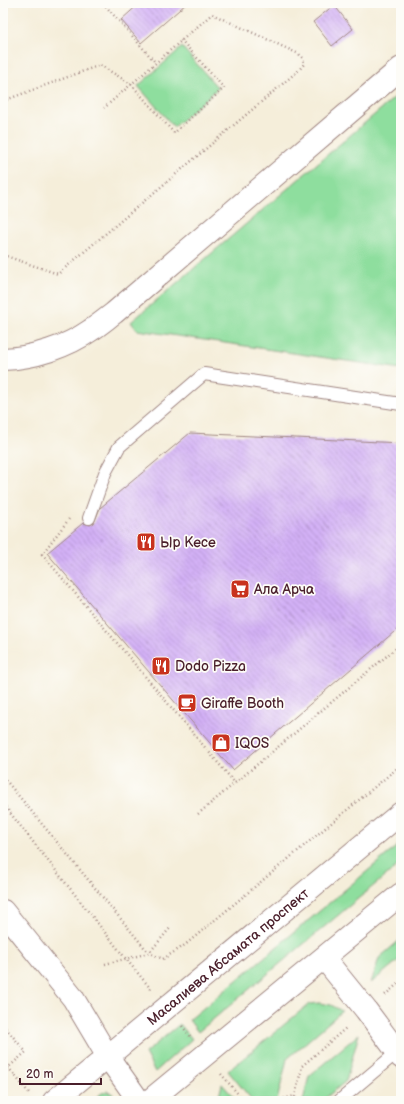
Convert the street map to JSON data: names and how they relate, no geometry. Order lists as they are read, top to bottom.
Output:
{
  "streets": {
    "main road": ["Масалиева Абсамата проспект"]
  },
  "places": {
    "restaurant": ["Ыр Кесе", "Dodo Pizza"],
    "supermarket": ["Ала Арча"],
    "cafe": ["Giraffe Booth"],
    "shop": ["IQOS"]
  },
  "scale_bar": "20 m"
}
